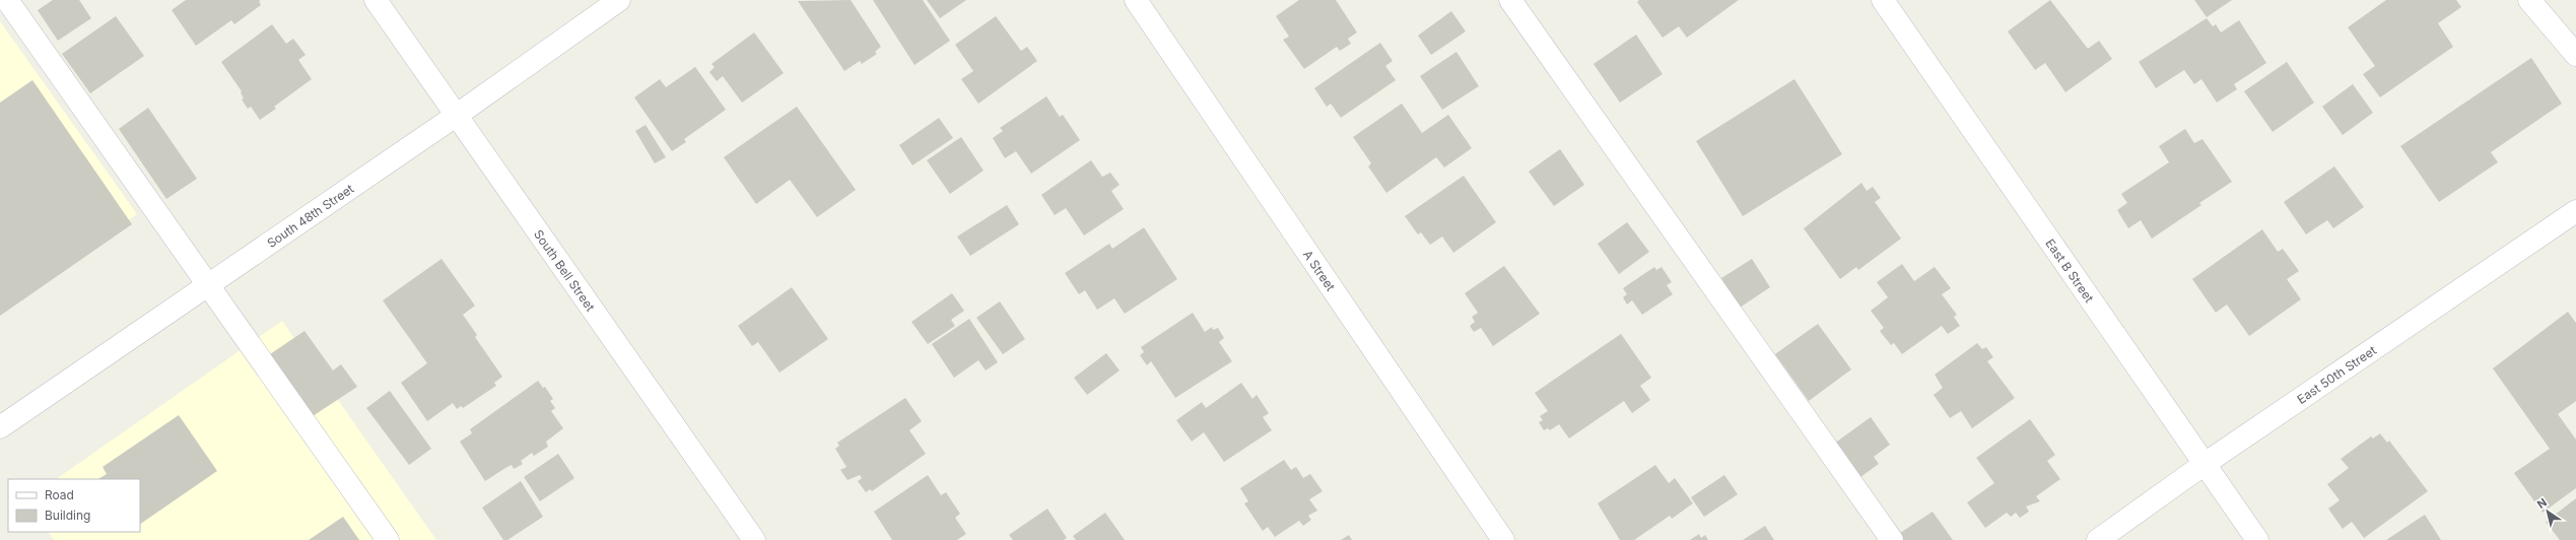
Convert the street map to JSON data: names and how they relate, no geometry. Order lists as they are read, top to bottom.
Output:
{
  "streets": {
    "street": [
      "South 48th Street",
      "South Bell Street",
      "A Street",
      "East B Street",
      "East 50th Street"
    ]
  },
  "crossings": [
    ["South 48th Street", "South Bell Street"],
    ["East B Street", "East 50th Street"]
  ],
  "legend": ["Road", "Building"],
  "north": "top left"
}
